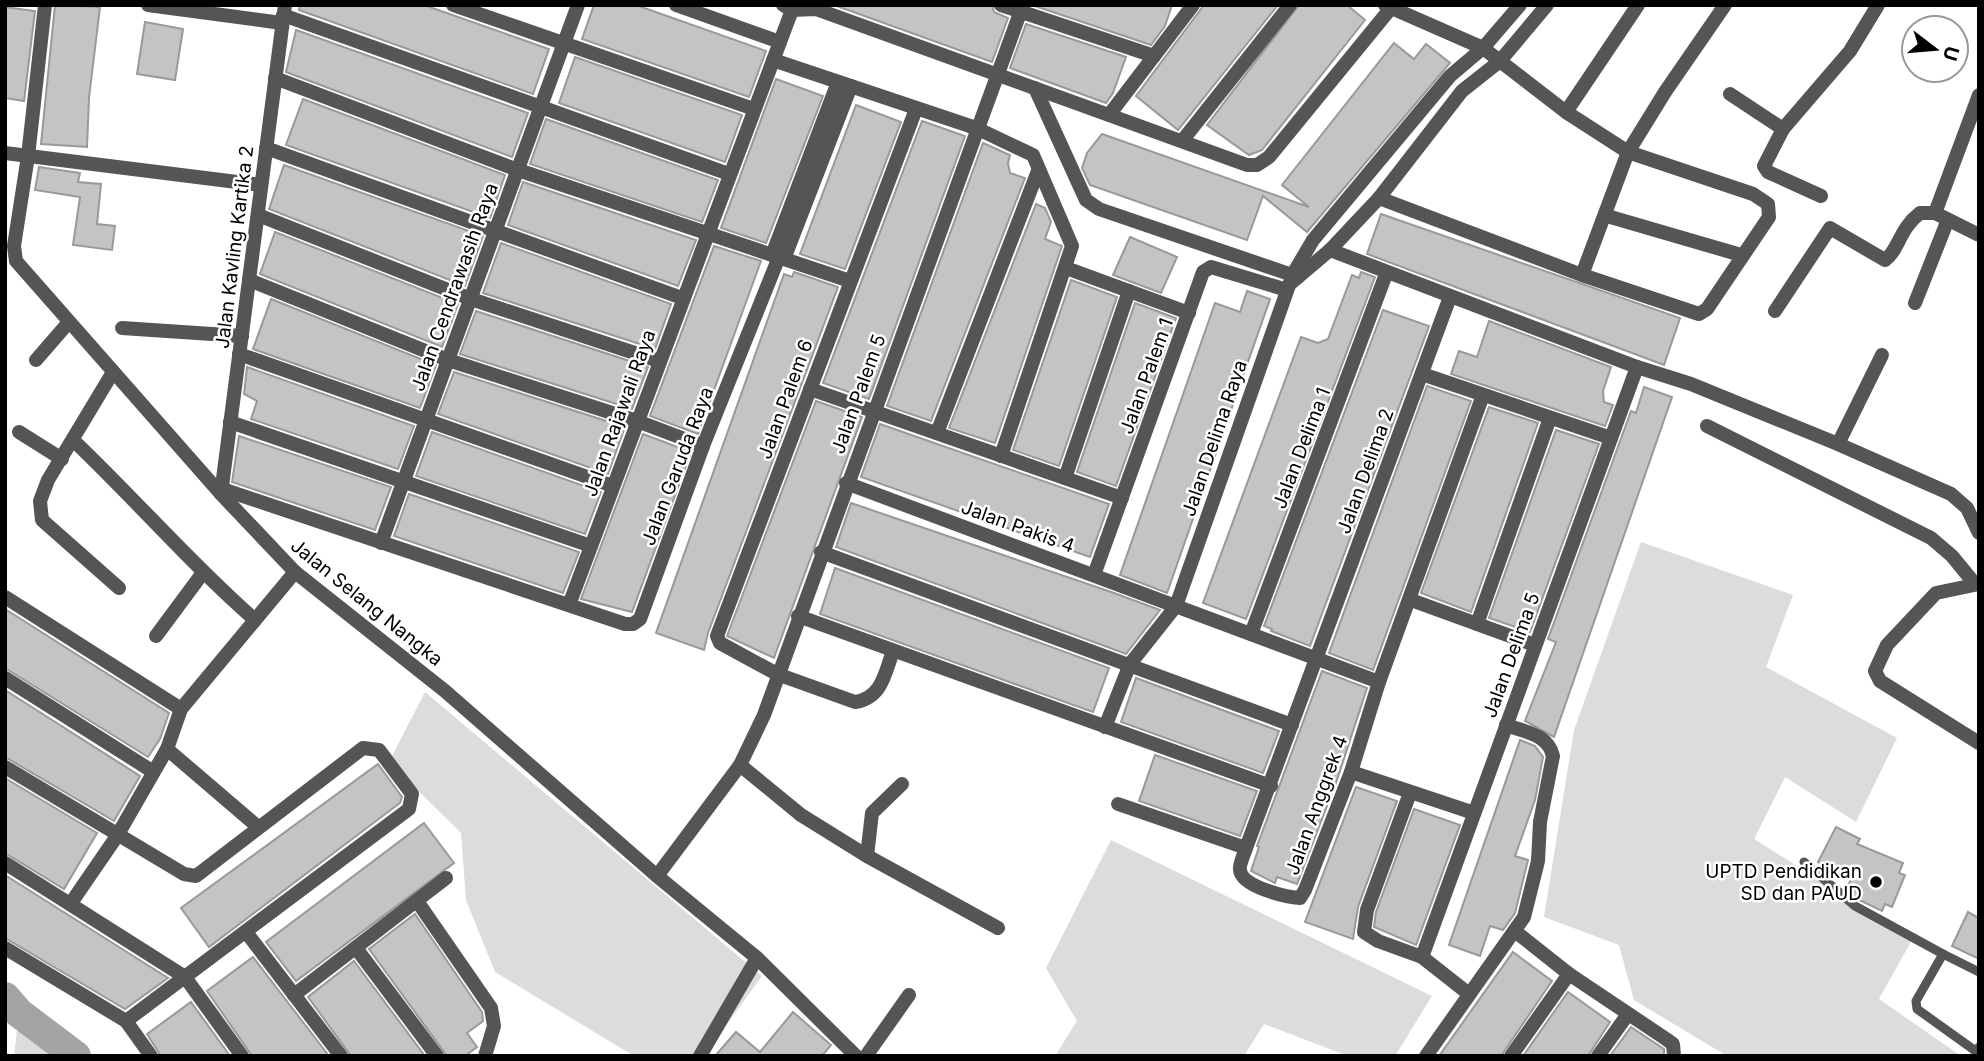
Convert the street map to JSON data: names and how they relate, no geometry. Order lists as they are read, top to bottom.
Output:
{
  "streets": {
    "street": [
      "Jalan Kavling Kartika 2",
      "Jalan Cendrawasih Raya",
      "Jalan Palem 1",
      "Jalan Palem 5",
      "Jalan Palem 6",
      "Jalan Rajawali Raya",
      "Jalan Delima Raya",
      "Jalan Delima 1",
      "Jalan Garuda Raya",
      "Jalan Delima 2",
      "Jalan Pakis 4",
      "Jalan Selang Nangka",
      "Jalan Delima 5",
      "Jalan Anggrek 4"
    ]
  },
  "crossings": [
    ["Jalan Kavling Kartika 2", "Jalan Selang Nangka"],
    ["Jalan Palem 1", "Jalan Delima Raya"],
    ["Jalan Palem 1", "Jalan Pakis 4"],
    ["Jalan Palem 5", "Jalan Palem 6"],
    ["Jalan Palem 5", "Jalan Pakis 4"],
    ["Jalan Palem 5", "Jalan Selang Nangka"],
    ["Jalan Rajawali Raya", "Jalan Garuda Raya"],
    ["Jalan Delima Raya", "Jalan Pakis 4"],
    ["Jalan Delima 1", "Jalan Pakis 4"],
    ["Jalan Delima 2", "Jalan Pakis 4"],
    ["Jalan Delima 2", "Jalan Anggrek 4"],
    ["Jalan Pakis 4", "Jalan Anggrek 4"]
  ],
  "places": ["UPTD Pendidikan SD dan PAUD"],
  "north": "right"
}
